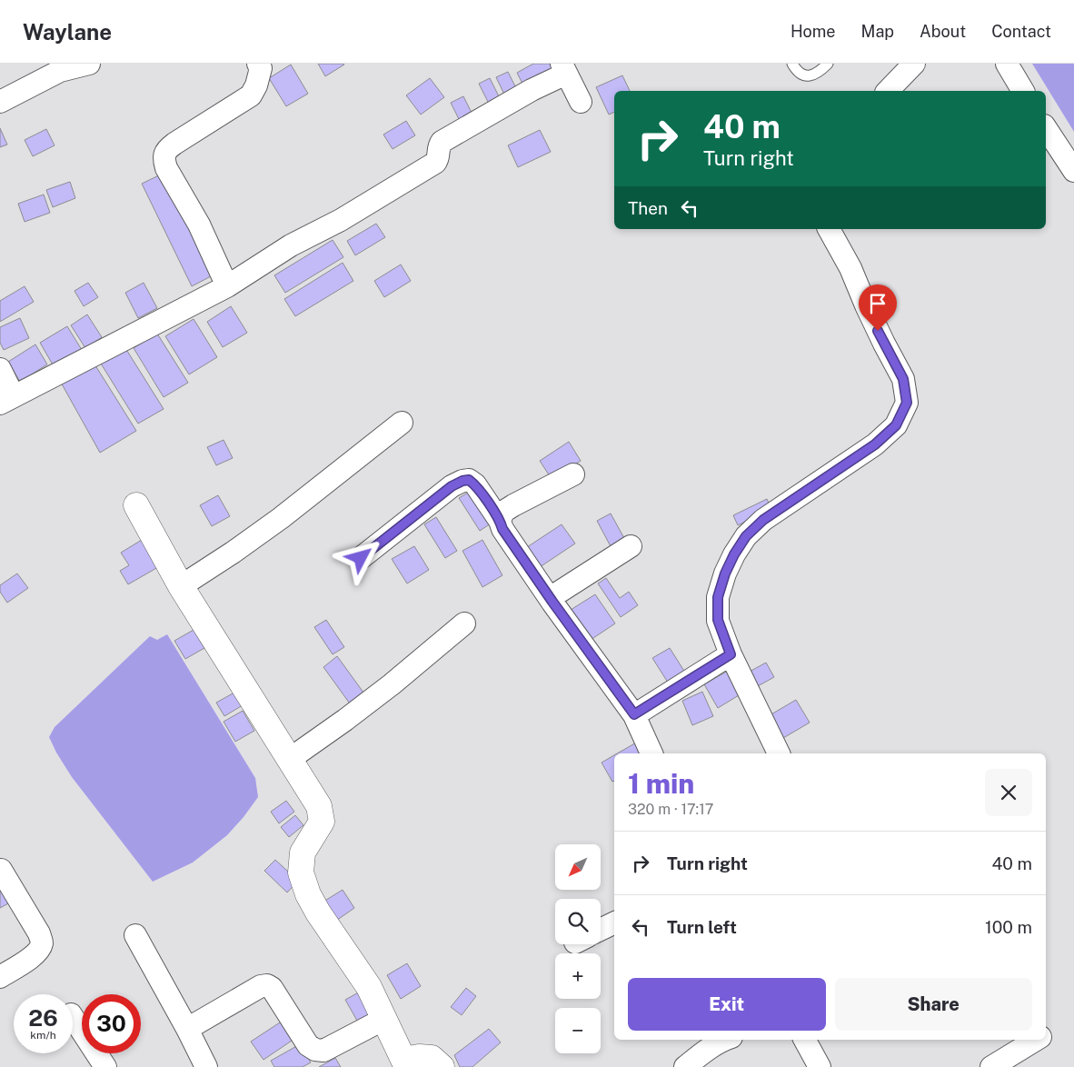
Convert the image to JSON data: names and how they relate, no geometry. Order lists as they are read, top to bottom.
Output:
{
  "north": "bottom left",
  "page": {
    "header": "Waylane",
    "nav": [
      "Home",
      "Map",
      "About",
      "Contact"
    ],
    "turn": ["40 m", "Turn right"],
    "then": "Then",
    "heading": ["1 min", "320 m · 17:17"],
    "list": [
      {
        "name": "Turn right",
        "value": "40 m"
      },
      {
        "name": "Turn left",
        "value": "100 m"
      }
    ],
    "map_buttons": ["+", "−"],
    "buttons": ["Exit", "Share"],
    "speed": "26 km/h",
    "limit": "30"
  }
}
